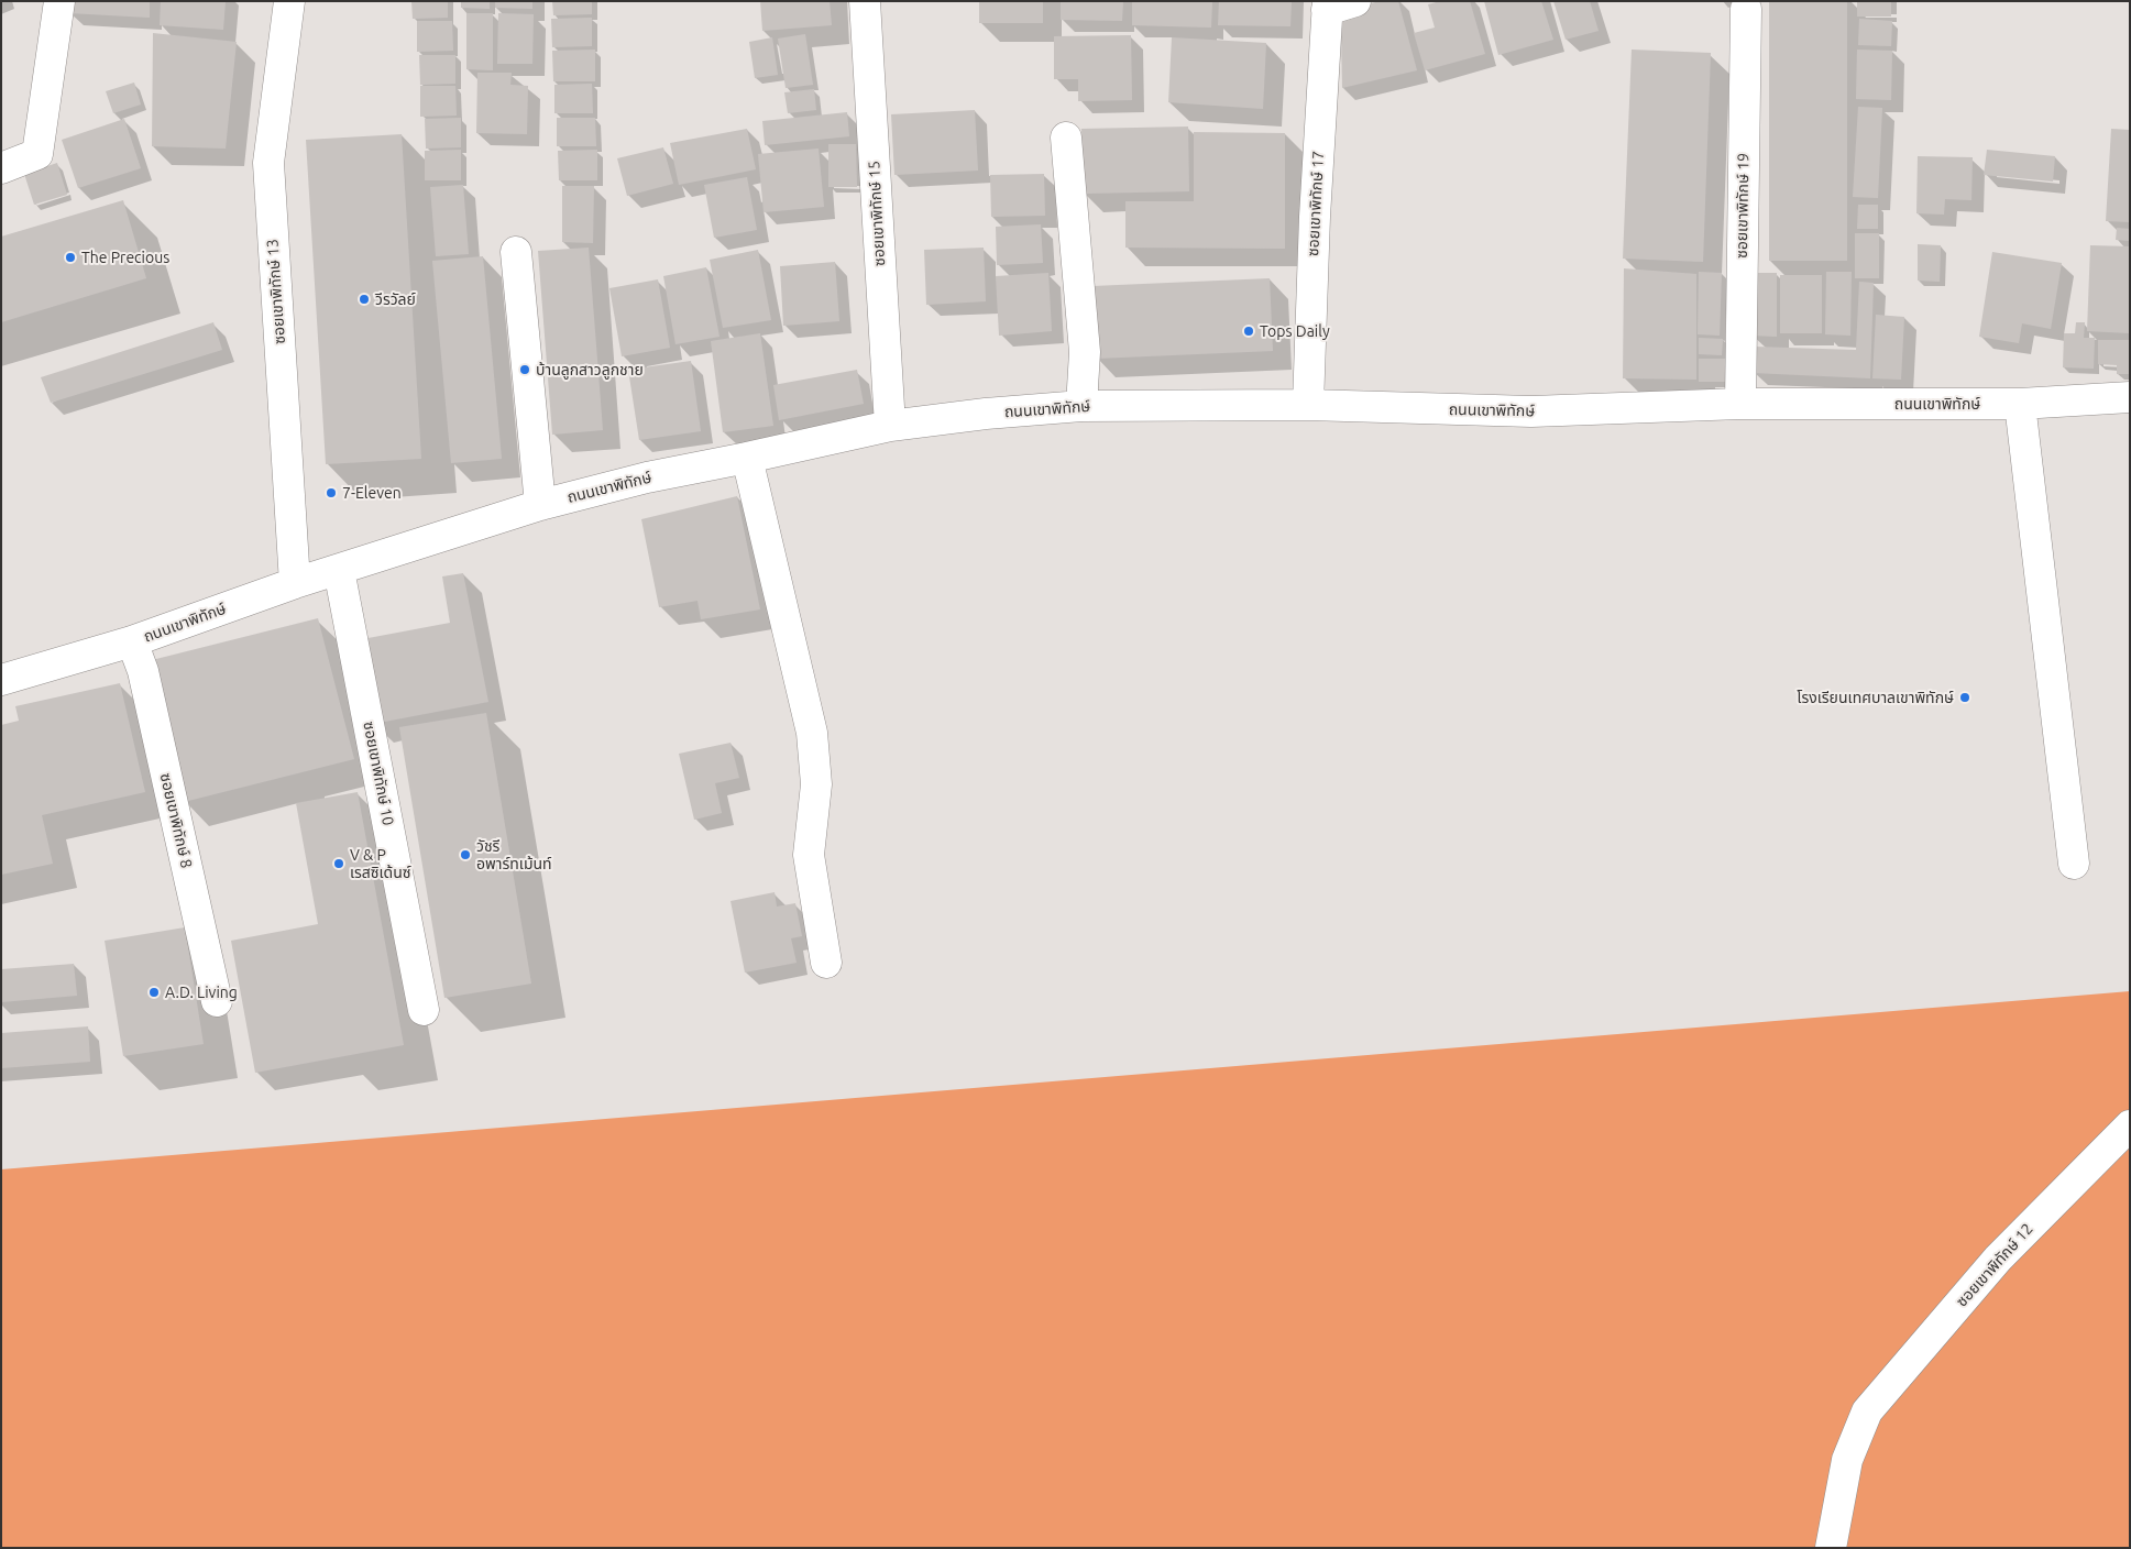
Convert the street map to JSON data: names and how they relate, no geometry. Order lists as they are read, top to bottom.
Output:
{
  "streets": {
    "street": [
      "ซอยเขาพิทักษ์ 17",
      "ซอยเขาพิทักษ์ 19",
      "ซอยเขาพิทักษ์ 15",
      "ซอยเขาพิทักษ์ 13",
      "ถนนเขาพิทักษ์",
      "ซอยเขาพิทักษ์ 10",
      "ซอยเขาพิทักษ์ 8",
      "ซอยเขาพิทักษ์ 12"
    ]
  },
  "crossings": [
    ["ซอยเขาพิทักษ์ 17", "ถนนเขาพิทักษ์"],
    ["ซอยเขาพิทักษ์ 19", "ถนนเขาพิทักษ์"],
    ["ซอยเขาพิทักษ์ 15", "ถนนเขาพิทักษ์"],
    ["ซอยเขาพิทักษ์ 13", "ถนนเขาพิทักษ์"],
    ["ถนนเขาพิทักษ์", "ซอยเขาพิทักษ์ 10"],
    ["ถนนเขาพิทักษ์", "ซอยเขาพิทักษ์ 8"]
  ],
  "places": [
    "The Precious",
    "วีรวัลย์",
    "Tops Daily",
    "บ้านลูกสาวลูกชาย",
    "7-Eleven",
    "โรงเรียนเทศบาลเขาพิทักษ์",
    "วัชรี อพาร์ทเม้นท์",
    "V & P เรสซิเด้นซ์",
    "A.D. Living"
  ]
}
